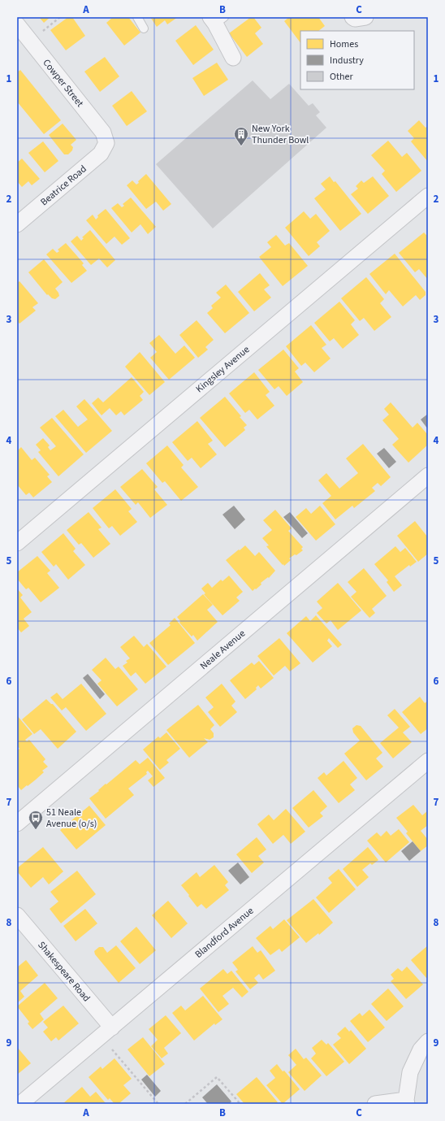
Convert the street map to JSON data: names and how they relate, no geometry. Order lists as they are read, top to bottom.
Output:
{
  "streets": {
    "street": [
      "Cowper Street",
      "Beatrice Road",
      "Kingsley Avenue",
      "Neale Avenue",
      "Blandford Avenue",
      "Shakespeare Road"
    ]
  },
  "crossings": [
    ["Cowper Street", "Beatrice Road"],
    ["Blandford Avenue", "Shakespeare Road"]
  ],
  "places": {
    "building": ["New York Thunder Bowl"],
    "bus stop": ["51 Neale Avenue (o/s)"]
  },
  "legend": ["Homes", "Industry", "Other"],
  "grid": {
    "columns": ["A", "B", "C"],
    "rows": [
      "1",
      "2",
      "3",
      "4",
      "5",
      "6",
      "7",
      "8",
      "9"
    ]
  }
}
